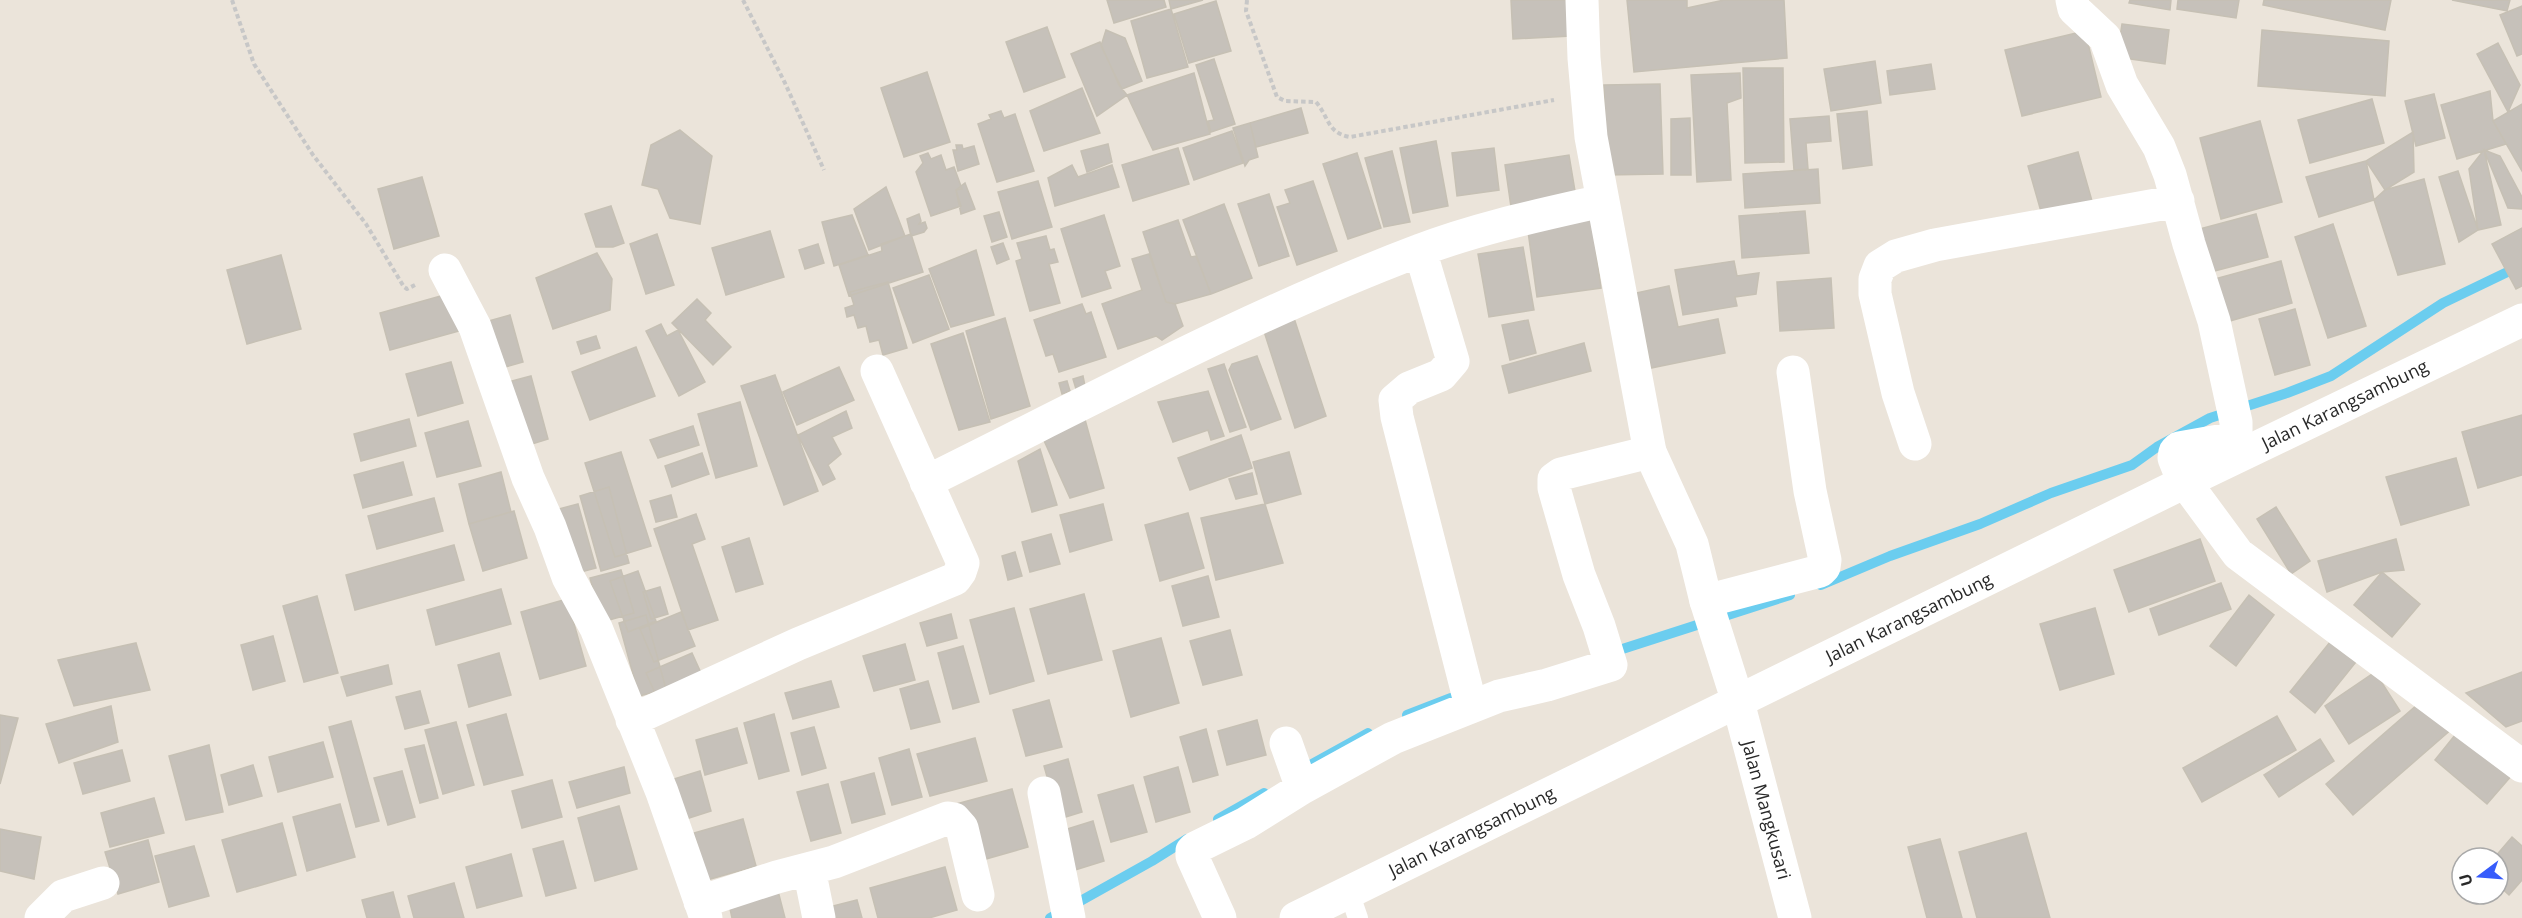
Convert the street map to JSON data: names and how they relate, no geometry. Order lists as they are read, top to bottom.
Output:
{
  "streets": {
    "street": ["Jalan Karangsambung", "Jalan Mangkusari"]
  },
  "crossings": [
    ["Jalan Karangsambung", "Jalan Mangkusari"]
  ],
  "north": "left"
}
